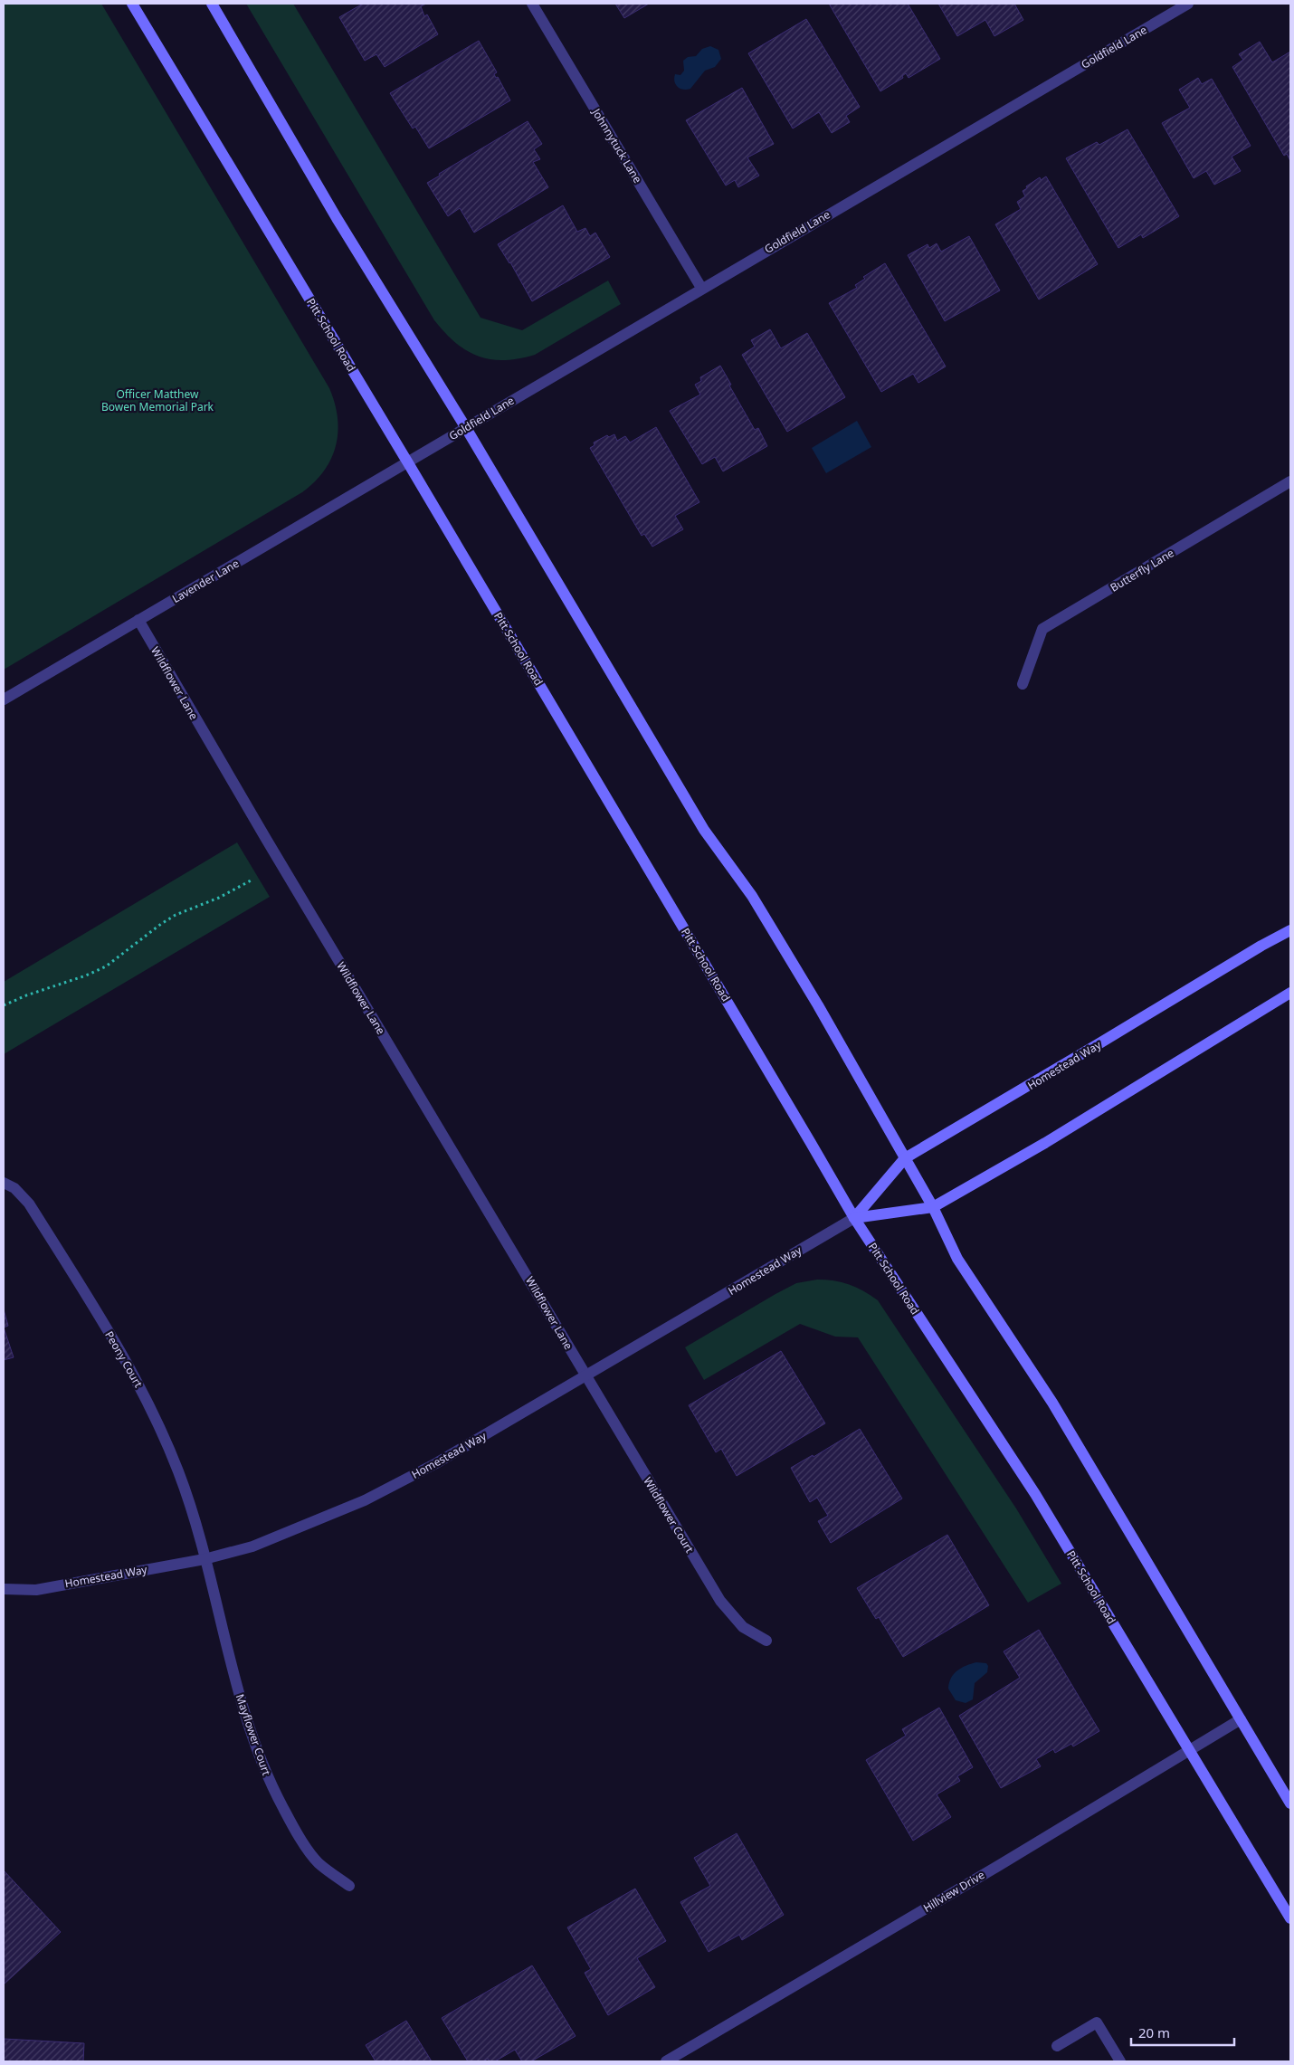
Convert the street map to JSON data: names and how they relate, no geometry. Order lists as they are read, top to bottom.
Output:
{
  "streets": {
    "street": [
      "Goldfield Lane",
      "Johnnytuck Lane",
      "Pitt School Road",
      "Butterfly Lane",
      "Lavender Lane",
      "Wildflower Lane",
      "Homestead Way",
      "Peony Court",
      "Wildflower Court",
      "Mayflower Court",
      "Hillview Drive"
    ]
  },
  "crossings": [
    ["Goldfield Lane", "Johnnytuck Lane"],
    ["Goldfield Lane", "Pitt School Road"],
    ["Goldfield Lane", "Lavender Lane"],
    ["Pitt School Road", "Lavender Lane"],
    ["Pitt School Road", "Homestead Way"],
    ["Pitt School Road", "Hillview Drive"],
    ["Lavender Lane", "Wildflower Lane"],
    ["Wildflower Lane", "Homestead Way"],
    ["Wildflower Lane", "Wildflower Court"],
    ["Homestead Way", "Peony Court"],
    ["Homestead Way", "Wildflower Court"],
    ["Homestead Way", "Mayflower Court"],
    ["Peony Court", "Mayflower Court"]
  ],
  "parks": ["Officer Matthew Bowen Memorial Park"],
  "scale_bar": "20 m"
}
